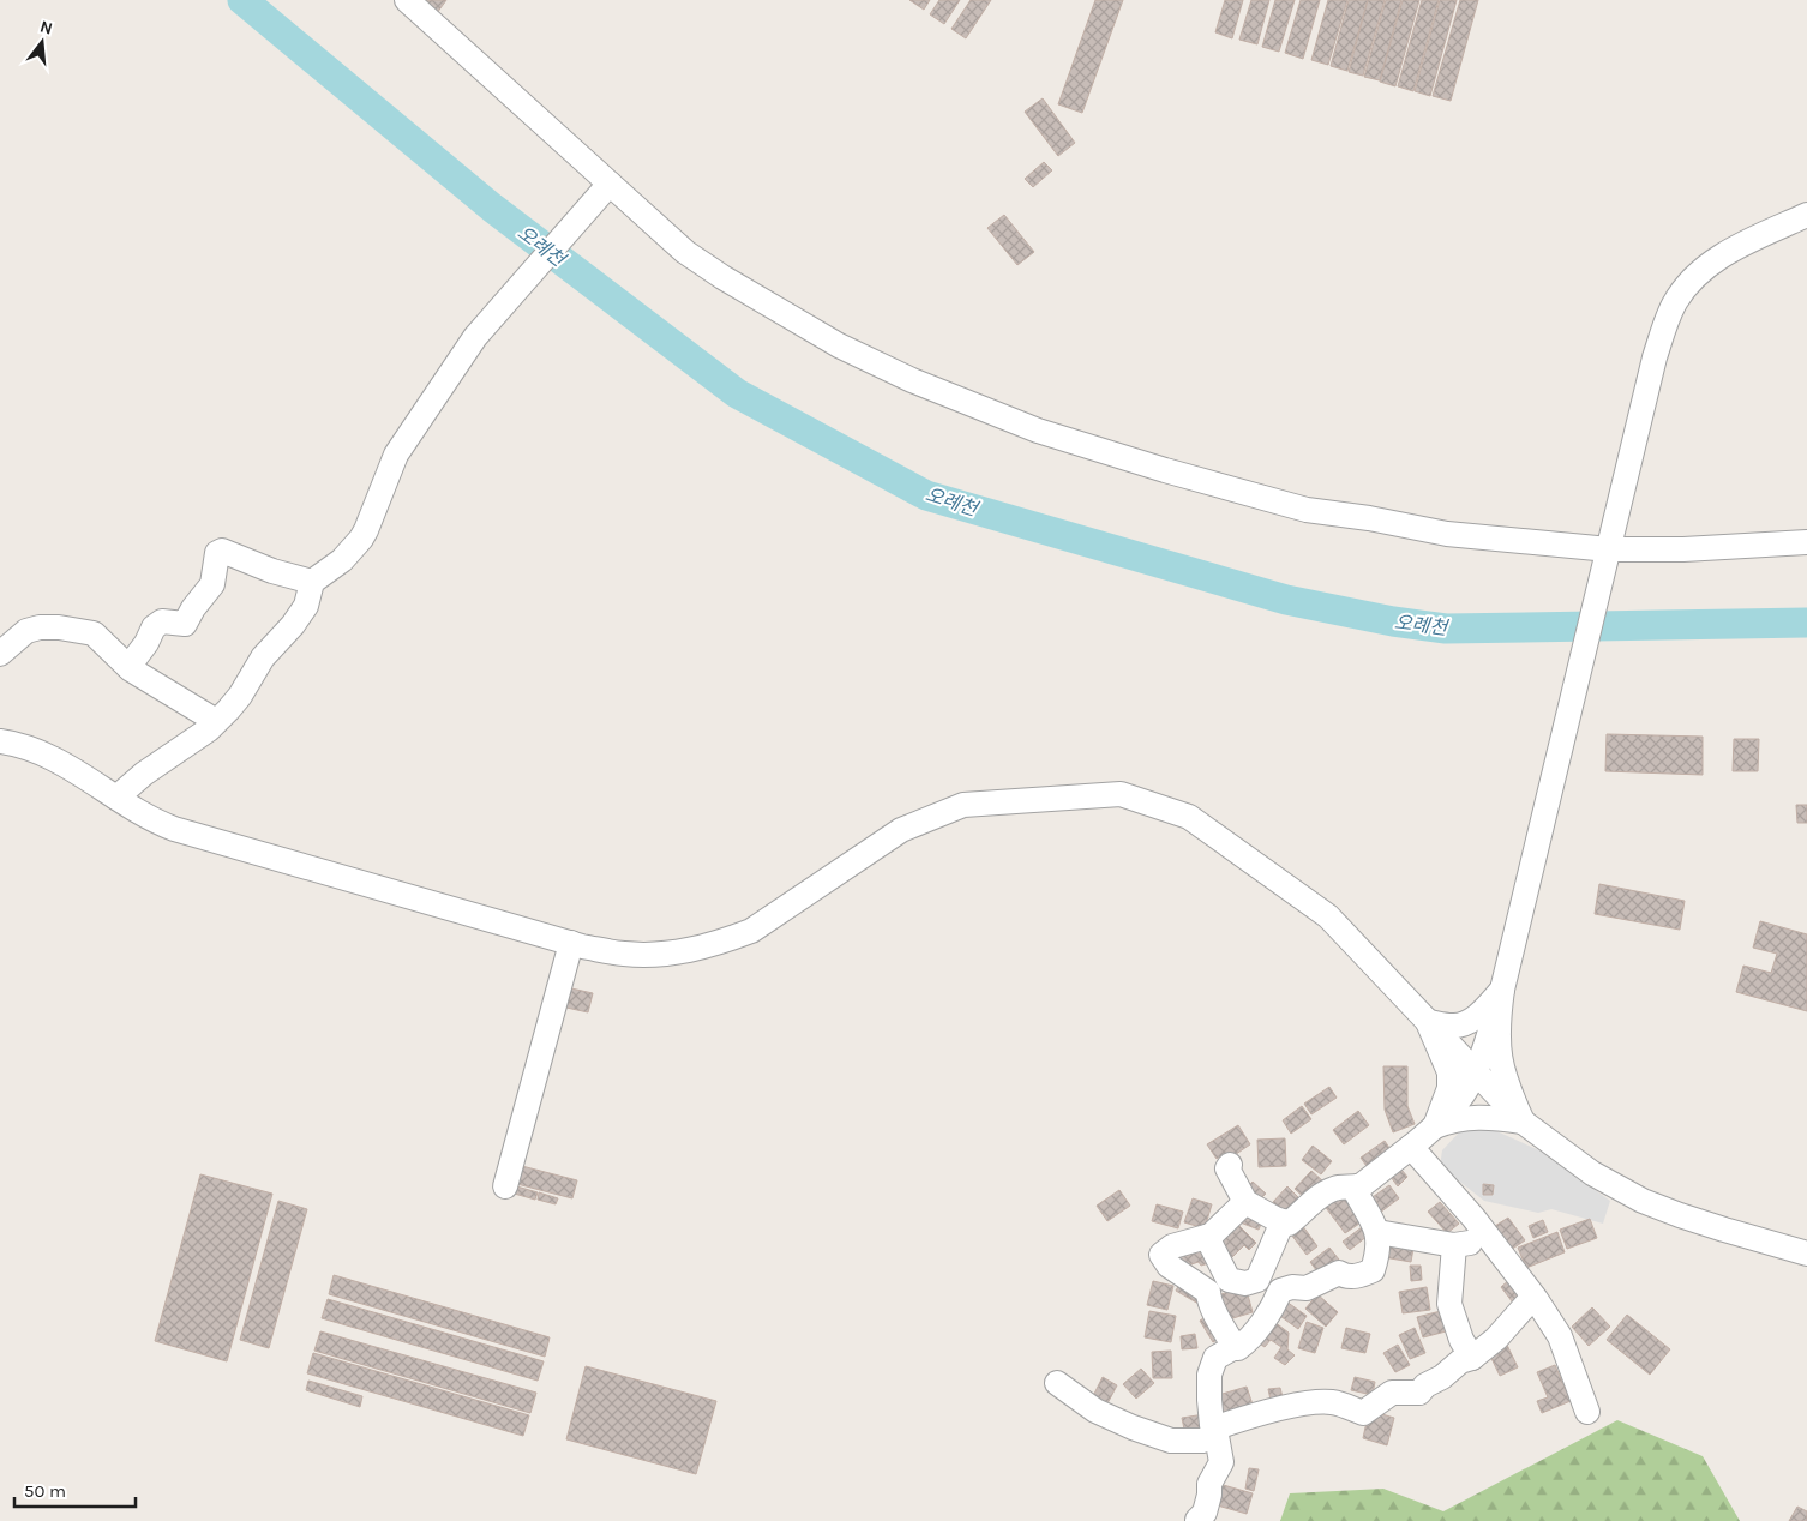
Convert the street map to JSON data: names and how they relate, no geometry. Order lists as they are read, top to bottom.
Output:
{
  "water": ["오례천"],
  "scale_bar": "50 m",
  "north": "top"
}
